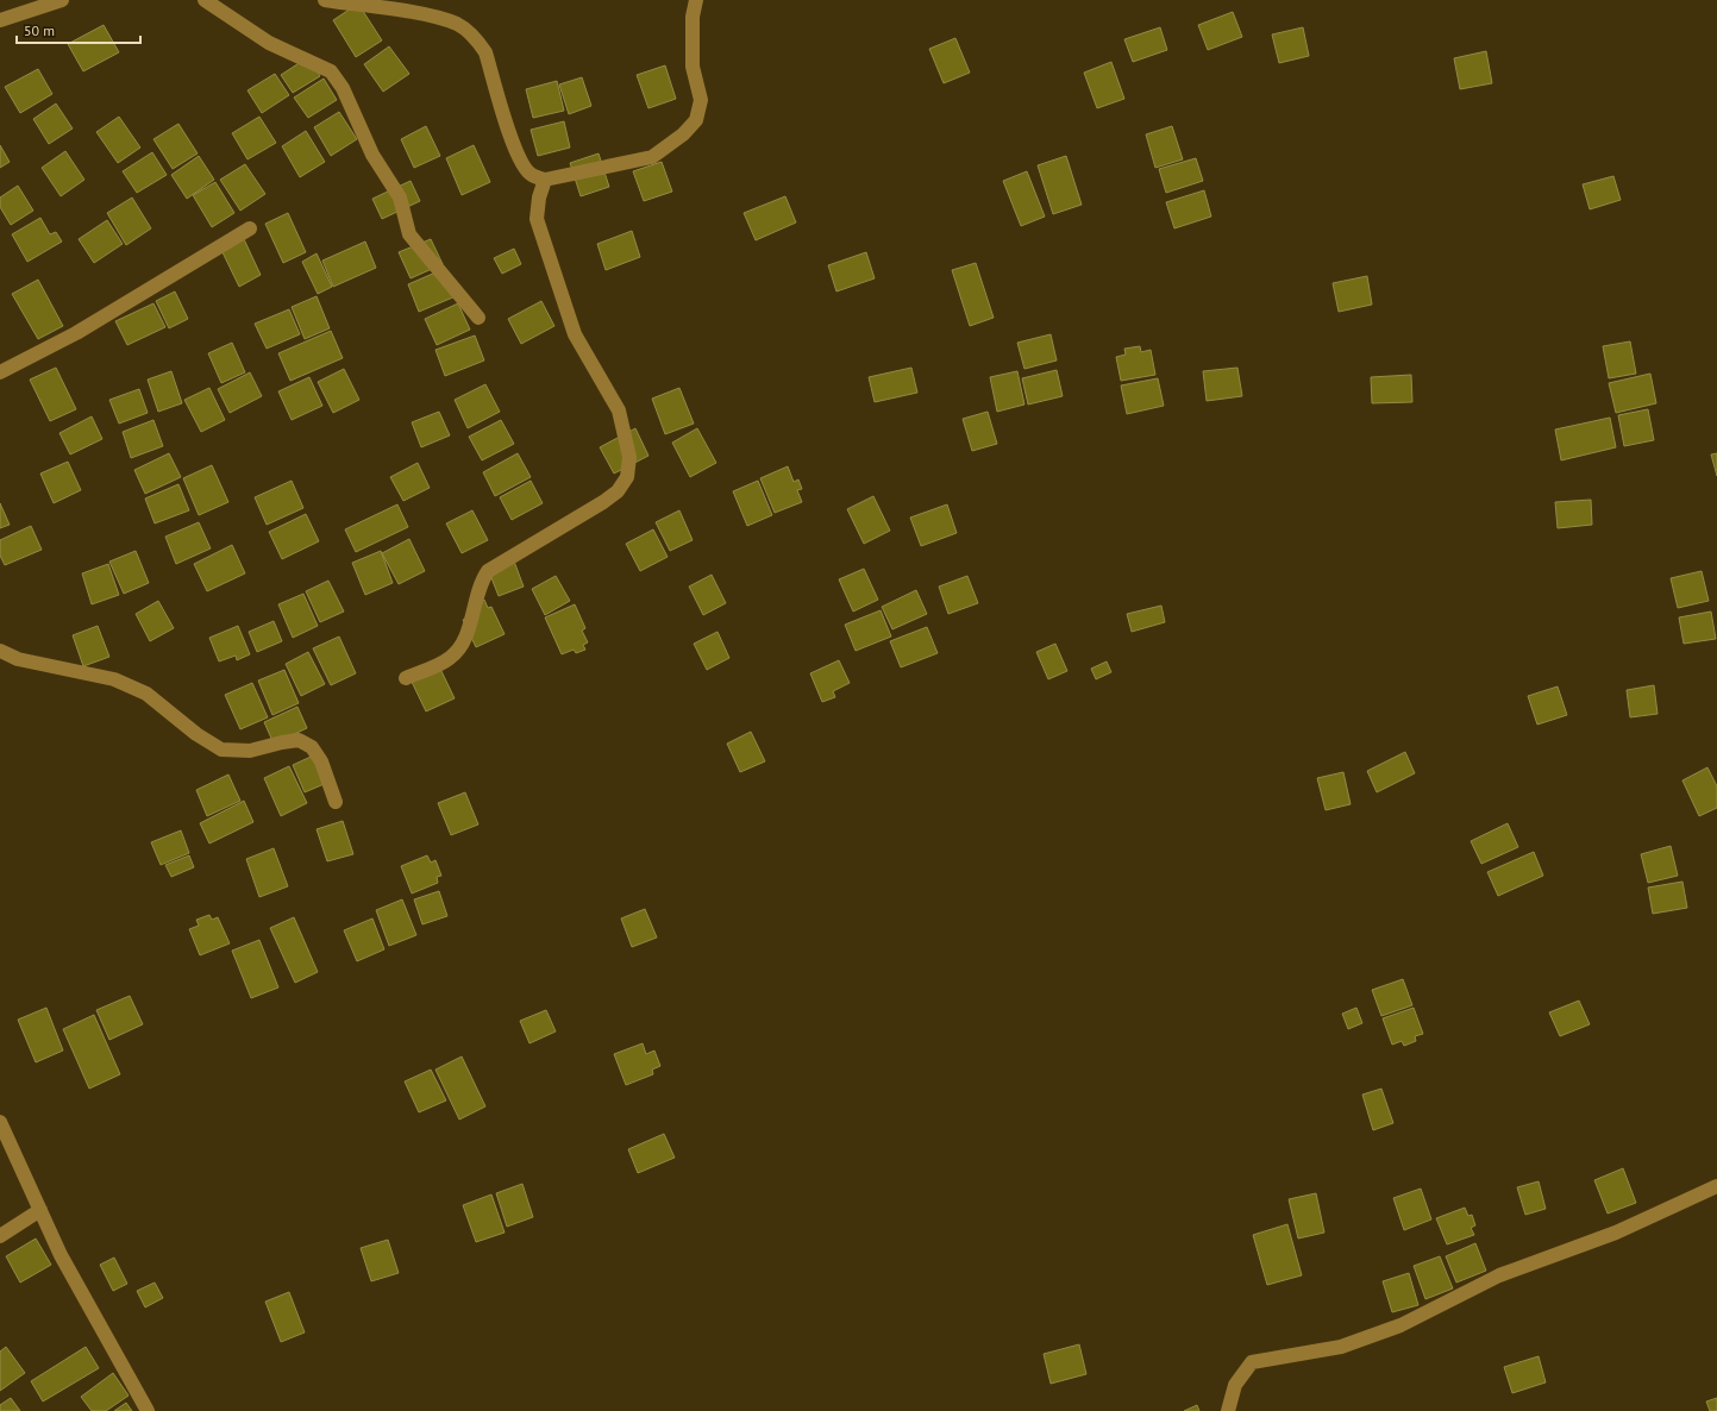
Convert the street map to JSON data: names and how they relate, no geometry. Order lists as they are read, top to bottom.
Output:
{
  "scale_bar": "50 m"
}
